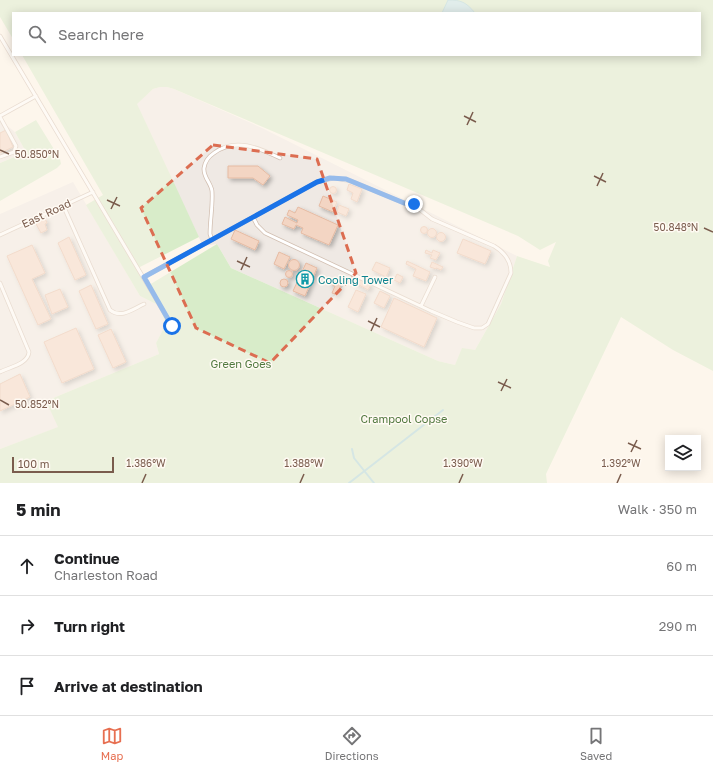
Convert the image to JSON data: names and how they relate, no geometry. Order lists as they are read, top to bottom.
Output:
{
  "streets": {
    "lane": ["East Road"]
  },
  "parks": ["Green Goes", "Crampool Copse"],
  "places": {
    "building": ["Cooling Tower"]
  },
  "scale_bar": "100 m",
  "page": {
    "search": "Search here",
    "scale": "100 m",
    "heading": ["5 min", "Walk · 350 m"],
    "list": [
      ["Continue", "Charleston Road", "60 m"],
      ["Turn right", "290 m"],
      "Arrive at destination"
    ],
    "nav": ["Map", "Directions", "Saved"]
  },
  "coordinates": [
    "50.850°N",
    "50.848°N",
    "50.852°N",
    "1.386°W",
    "1.388°W",
    "1.390°W",
    "1.392°W"
  ]
}
